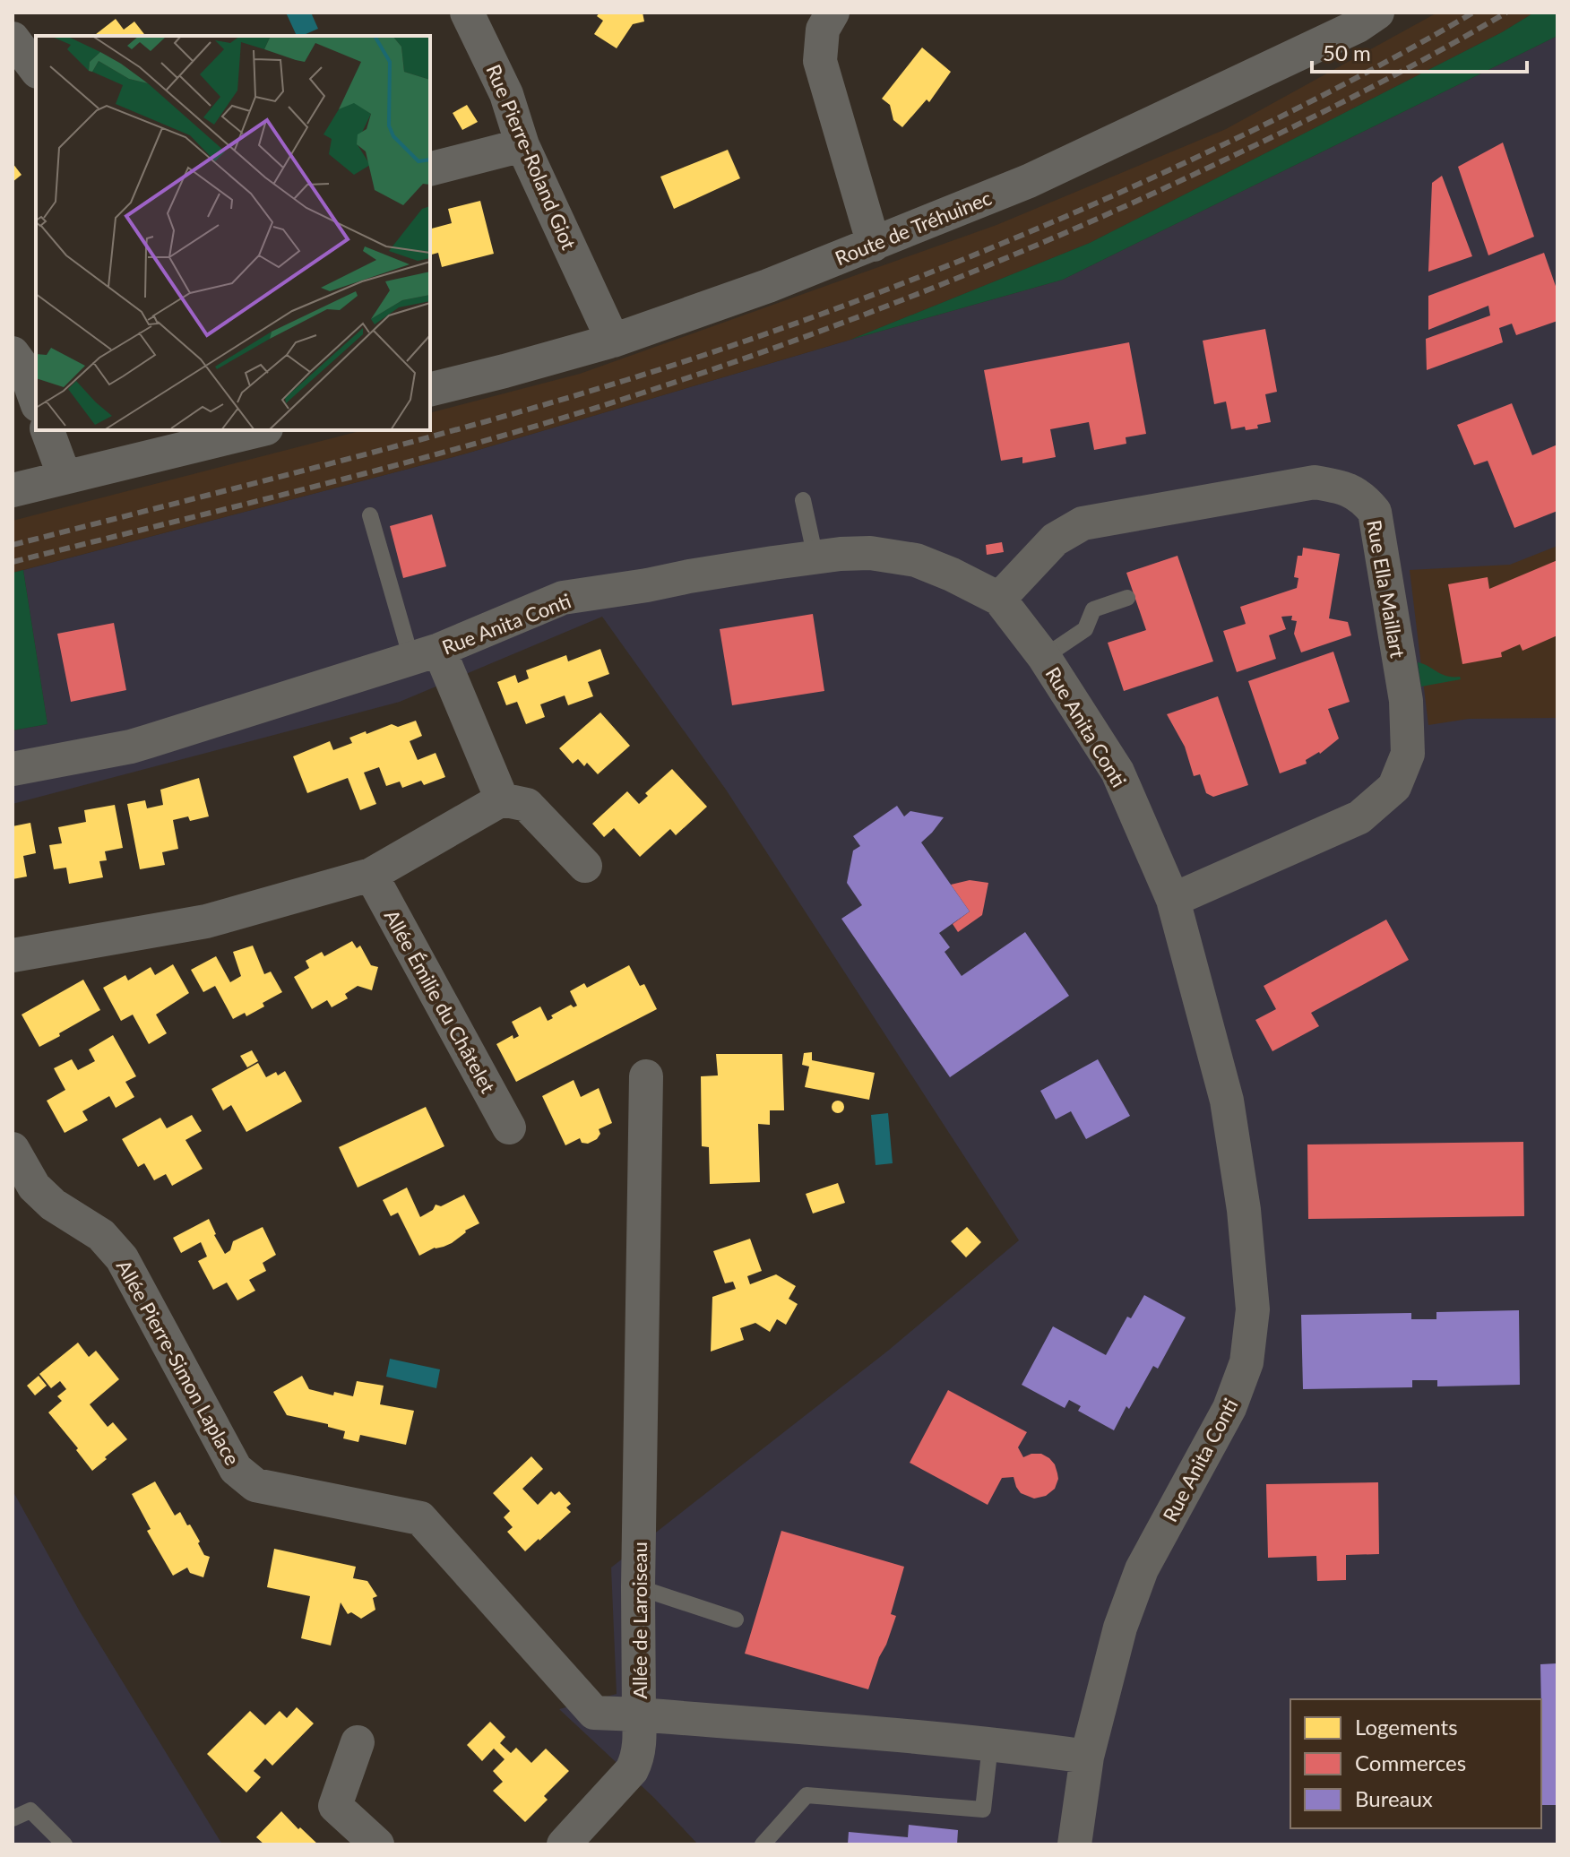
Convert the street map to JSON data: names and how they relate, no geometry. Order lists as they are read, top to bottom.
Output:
{
  "streets": {
    "street": [
      "Rue Pierre-Roland Giot",
      "Route de Tréhuinec",
      "Rue Ella Maillart",
      "Rue Anita Conti",
      "Allée Émilie du Châtelet",
      "Allée Pierre-Simon Laplace",
      "Allée de Laroiseau"
    ]
  },
  "crossings": [
    ["Rue Pierre-Roland Giot", "Route de Tréhuinec"],
    ["Rue Ella Maillart", "Rue Anita Conti"],
    ["Rue Anita Conti", "Allée de Laroiseau"],
    ["Allée Pierre-Simon Laplace", "Allée de Laroiseau"]
  ],
  "legend": ["Logements", "Commerces", "Bureaux"],
  "scale_bar": "50 m"
}
